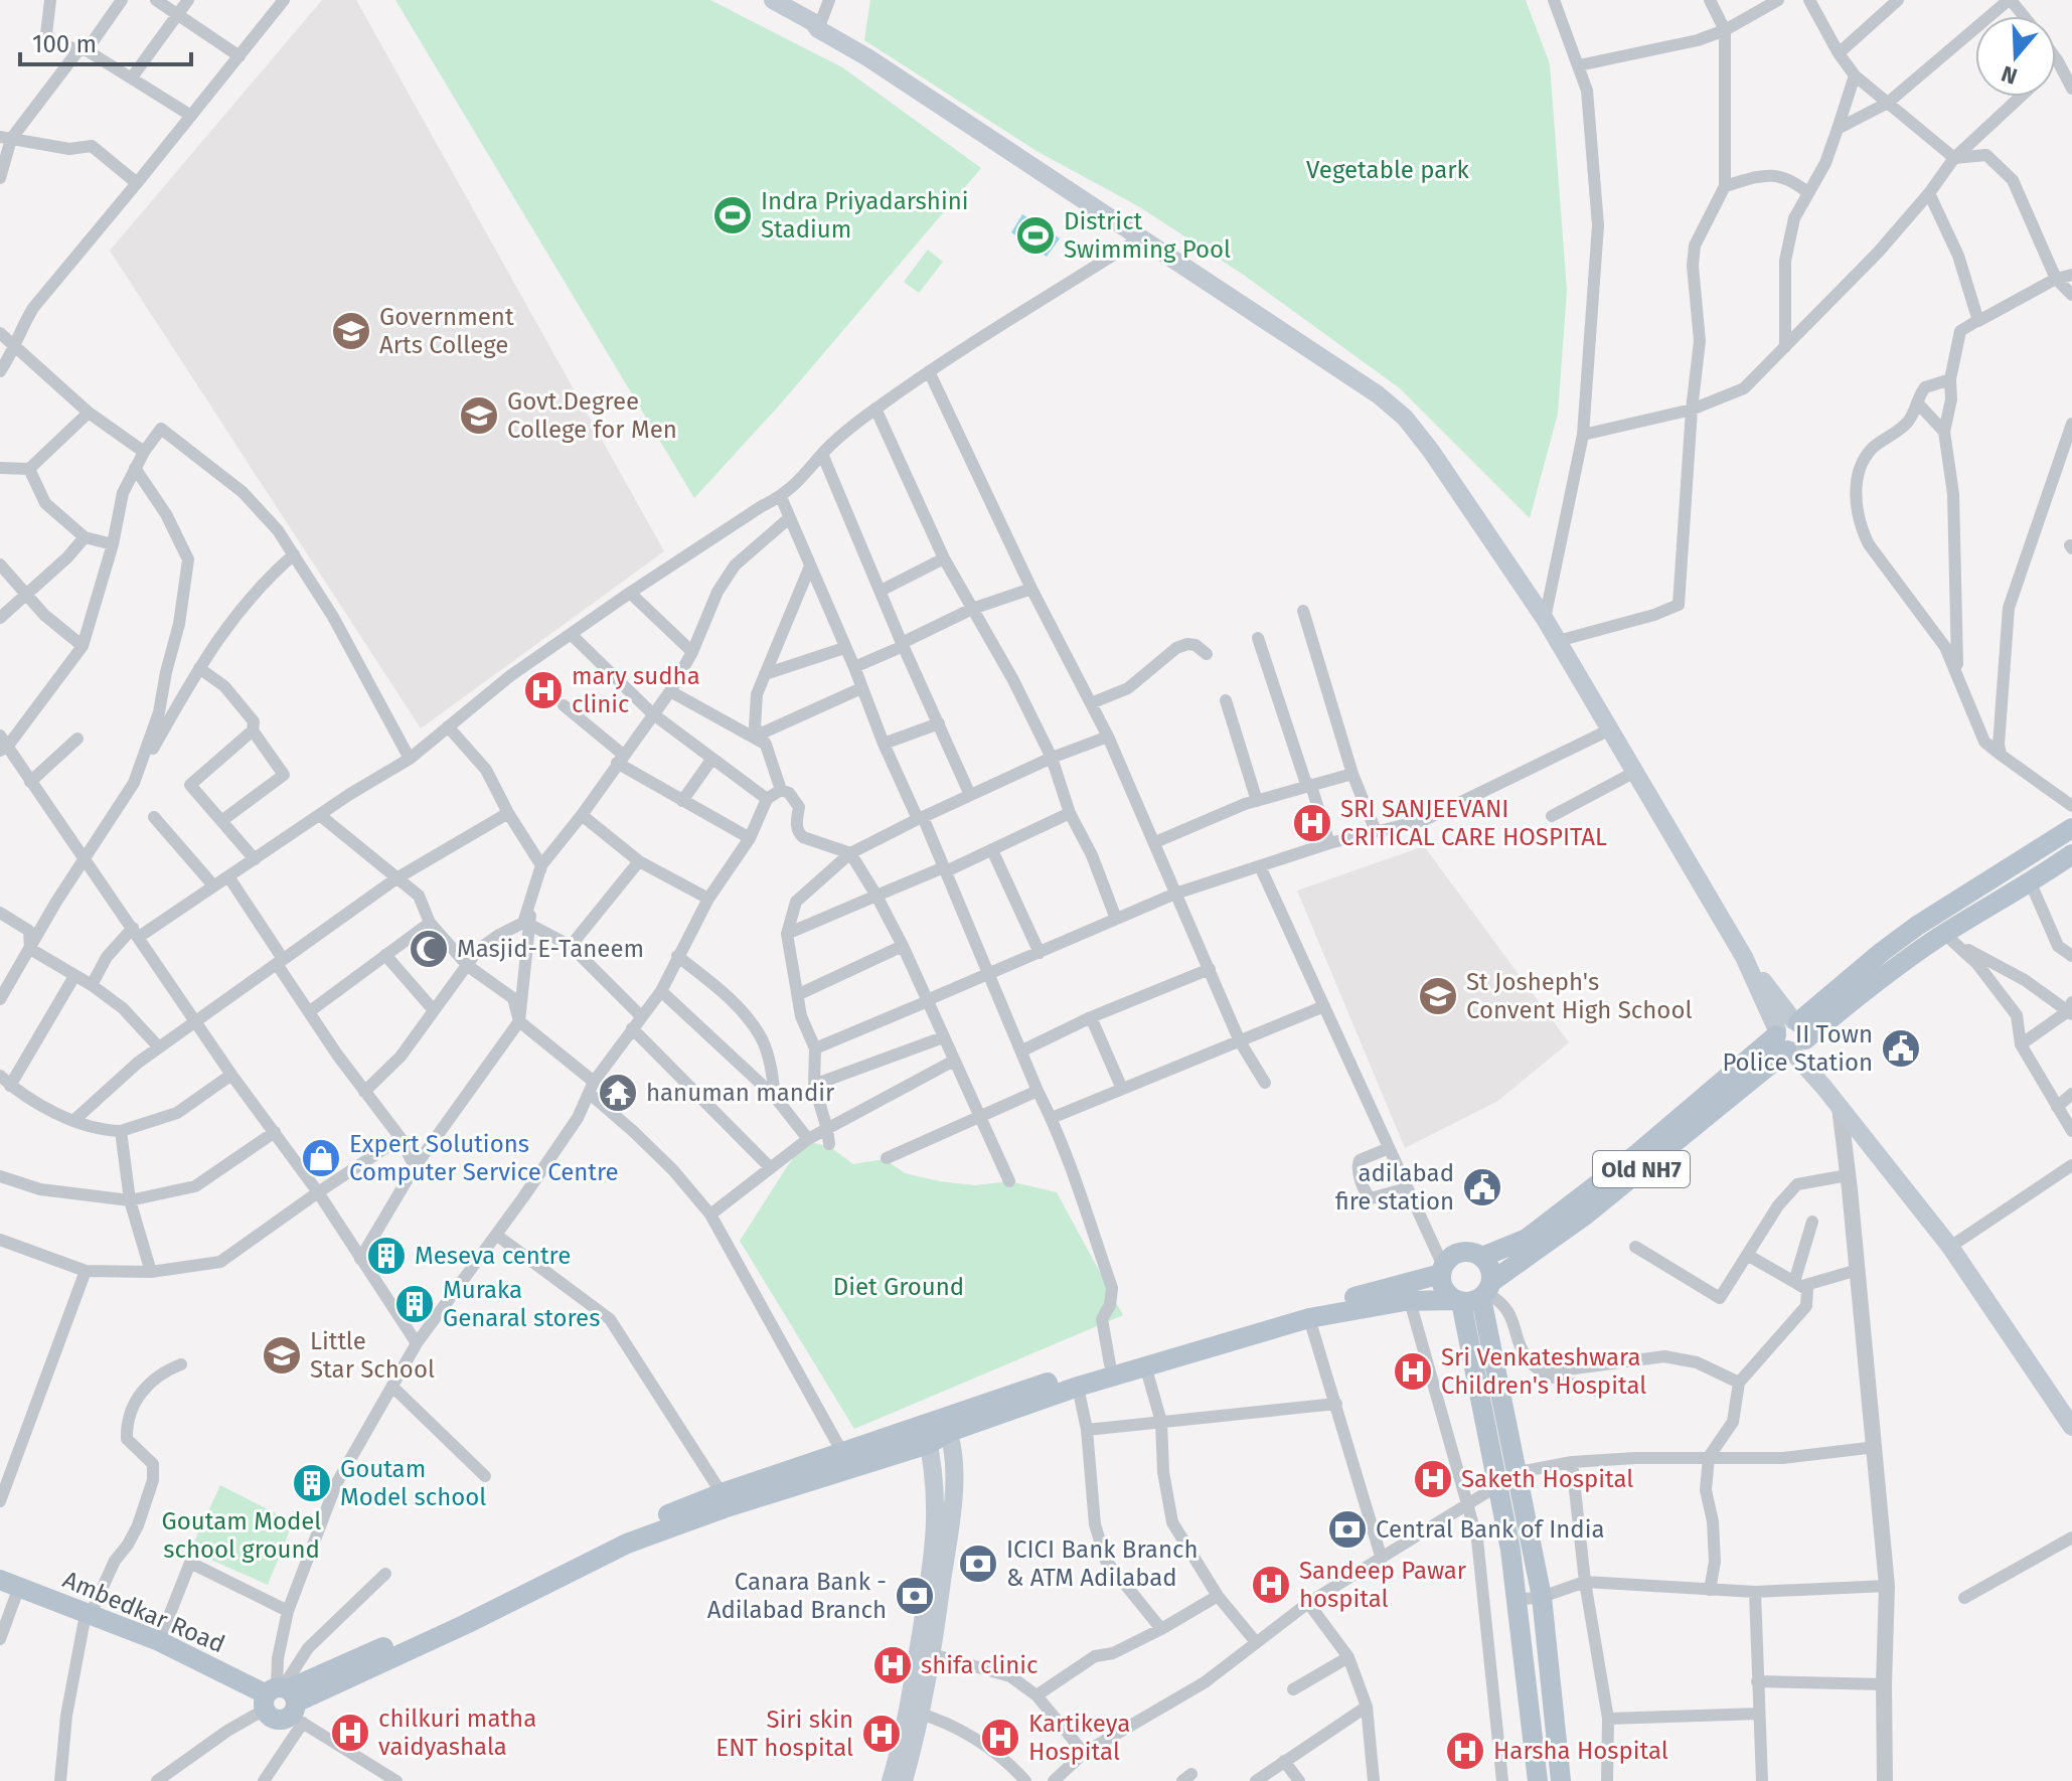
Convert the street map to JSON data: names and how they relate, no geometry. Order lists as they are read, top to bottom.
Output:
{
  "streets": {
    "main road": ["Old NH7", "Ambedkar Road"]
  },
  "parks": ["Vegetable park", "Diet Ground", "Goutam Model school ground"],
  "places": {
    "sports": ["Indra Priyadarshini Stadium", "District Swimming Pool"],
    "school or university": [
      "Government Arts College",
      "Govt.Degree College for Men",
      "St Josheph's Convent High School",
      "Little Star School"
    ],
    "hospital": [
      "mary sudha clinic",
      "SRI SANJEEVANI CRITICAL CARE HOSPITAL",
      "Sri Venkateshwara Children's Hospital",
      "Saketh Hospital",
      "Sandeep Pawar hospital",
      "shifa clinic",
      "chilkuri matha vaidyashala",
      "Siri skin ENT hospital",
      "Kartikeya Hospital",
      "Harsha Hospital"
    ],
    "mosque": ["Masjid-E-Taneem"],
    "public building": ["II Town Police Station", "adilabad fire station"],
    "temple": ["hanuman mandir"],
    "shop": ["Expert Solutions Computer Service Centre"],
    "building": ["Meseva centre", "Muraka Genaral stores", "Goutam Model school"],
    "bank": ["Central Bank of India", "ICICI Bank Branch & ATM Adilabad", "Canara Bank - Adilabad Branch"]
  },
  "scale_bar": "100 m",
  "north": "bottom"
}
